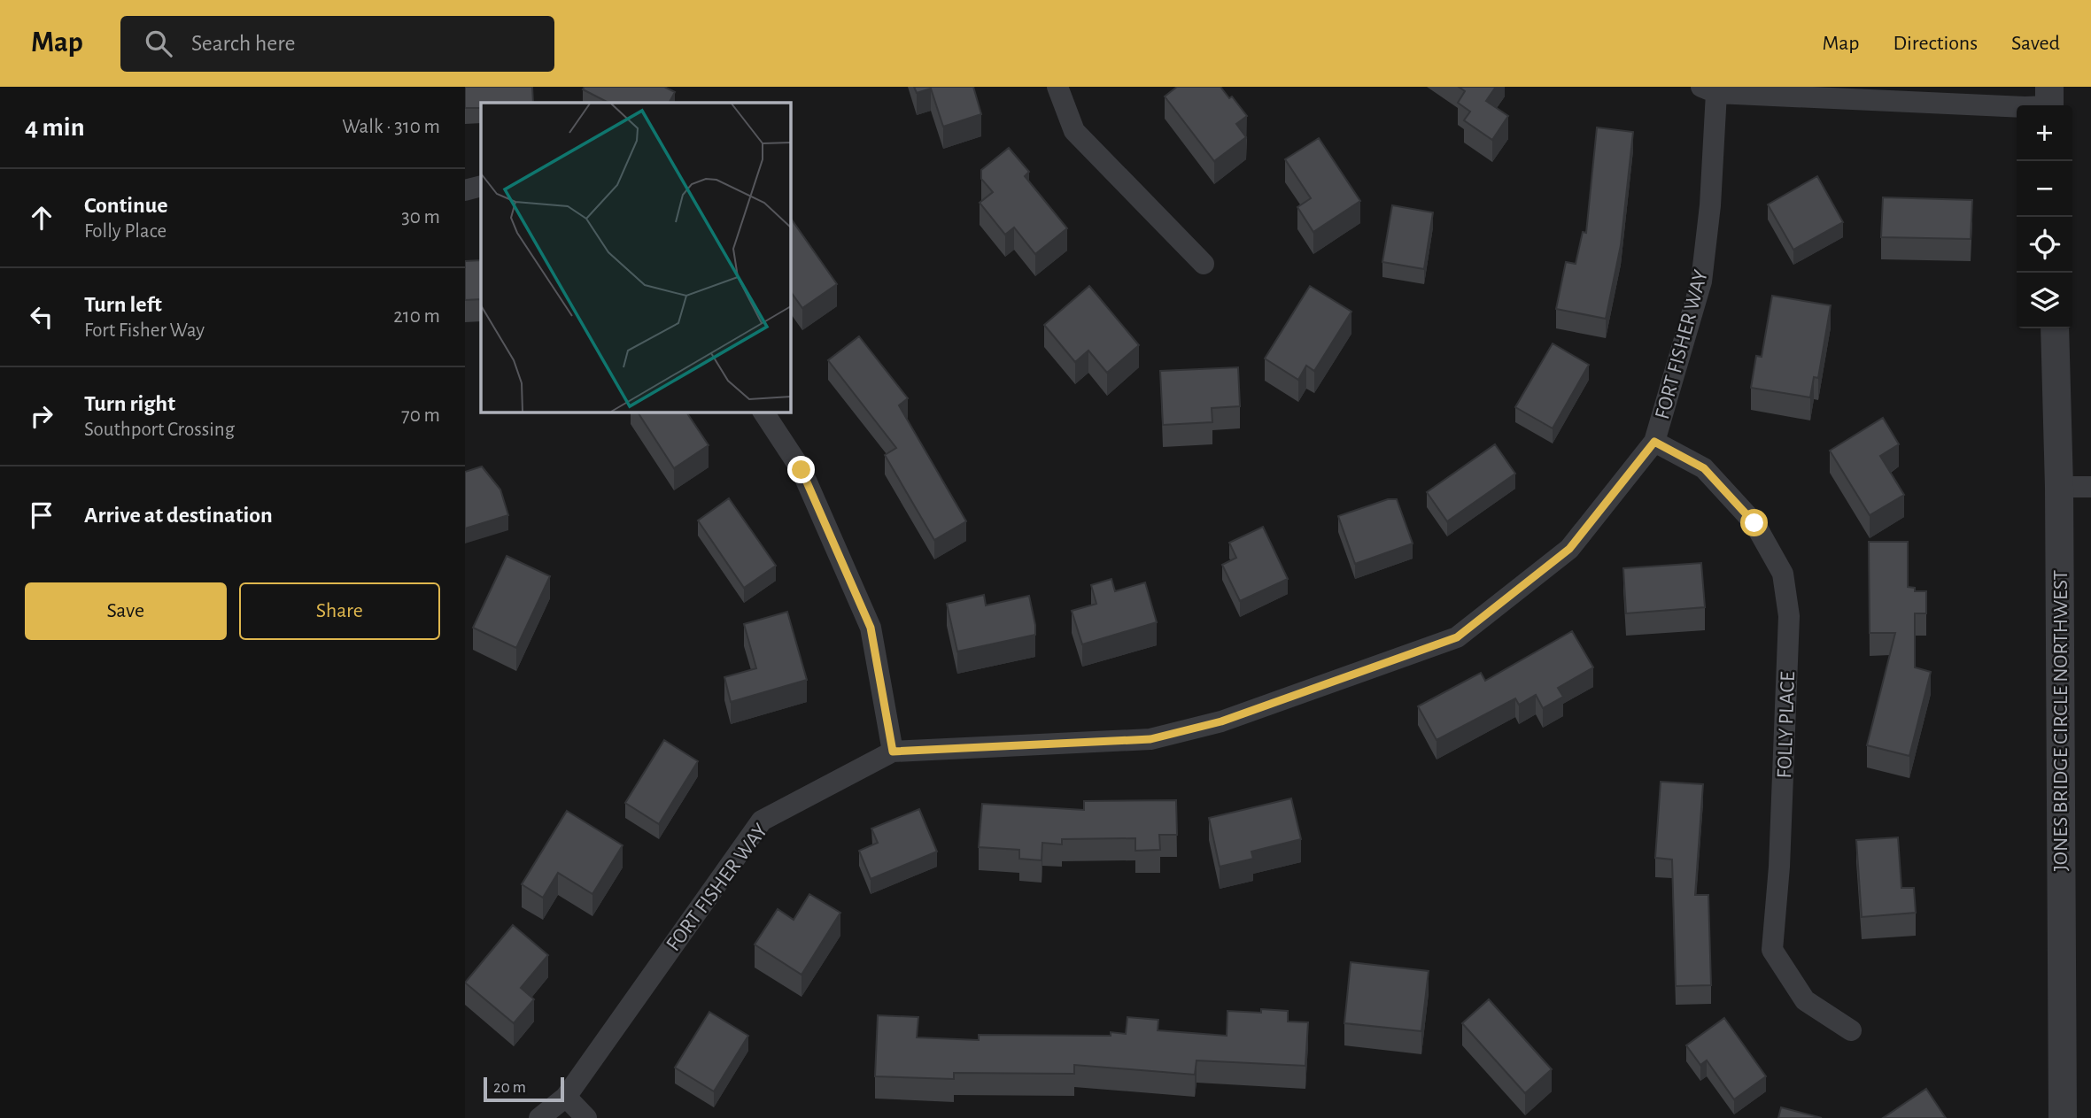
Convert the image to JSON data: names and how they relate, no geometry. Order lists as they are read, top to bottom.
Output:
{
  "streets": {
    "street": ["FORT FISHER WAY", "JONES BRIDGE CIRCLE NORTHWEST", "FOLLY PLACE"]
  },
  "crossings": [
    ["FORT FISHER WAY", "FOLLY PLACE"]
  ],
  "scale_bar": "20 m",
  "page": {
    "header": "Map",
    "search": "Search here",
    "nav": ["Map", "Directions", "Saved"],
    "heading": ["4 min", "Walk · 310 m"],
    "map_buttons": ["+", "−"],
    "list": [
      ["Continue", "Folly Place", "30 m"],
      ["Turn left", "Fort Fisher Way", "210 m"],
      ["Turn right", "Southport Crossing", "70 m"],
      "Arrive at destination"
    ],
    "buttons": ["Save", "Share"],
    "scale": "20 m"
  }
}
